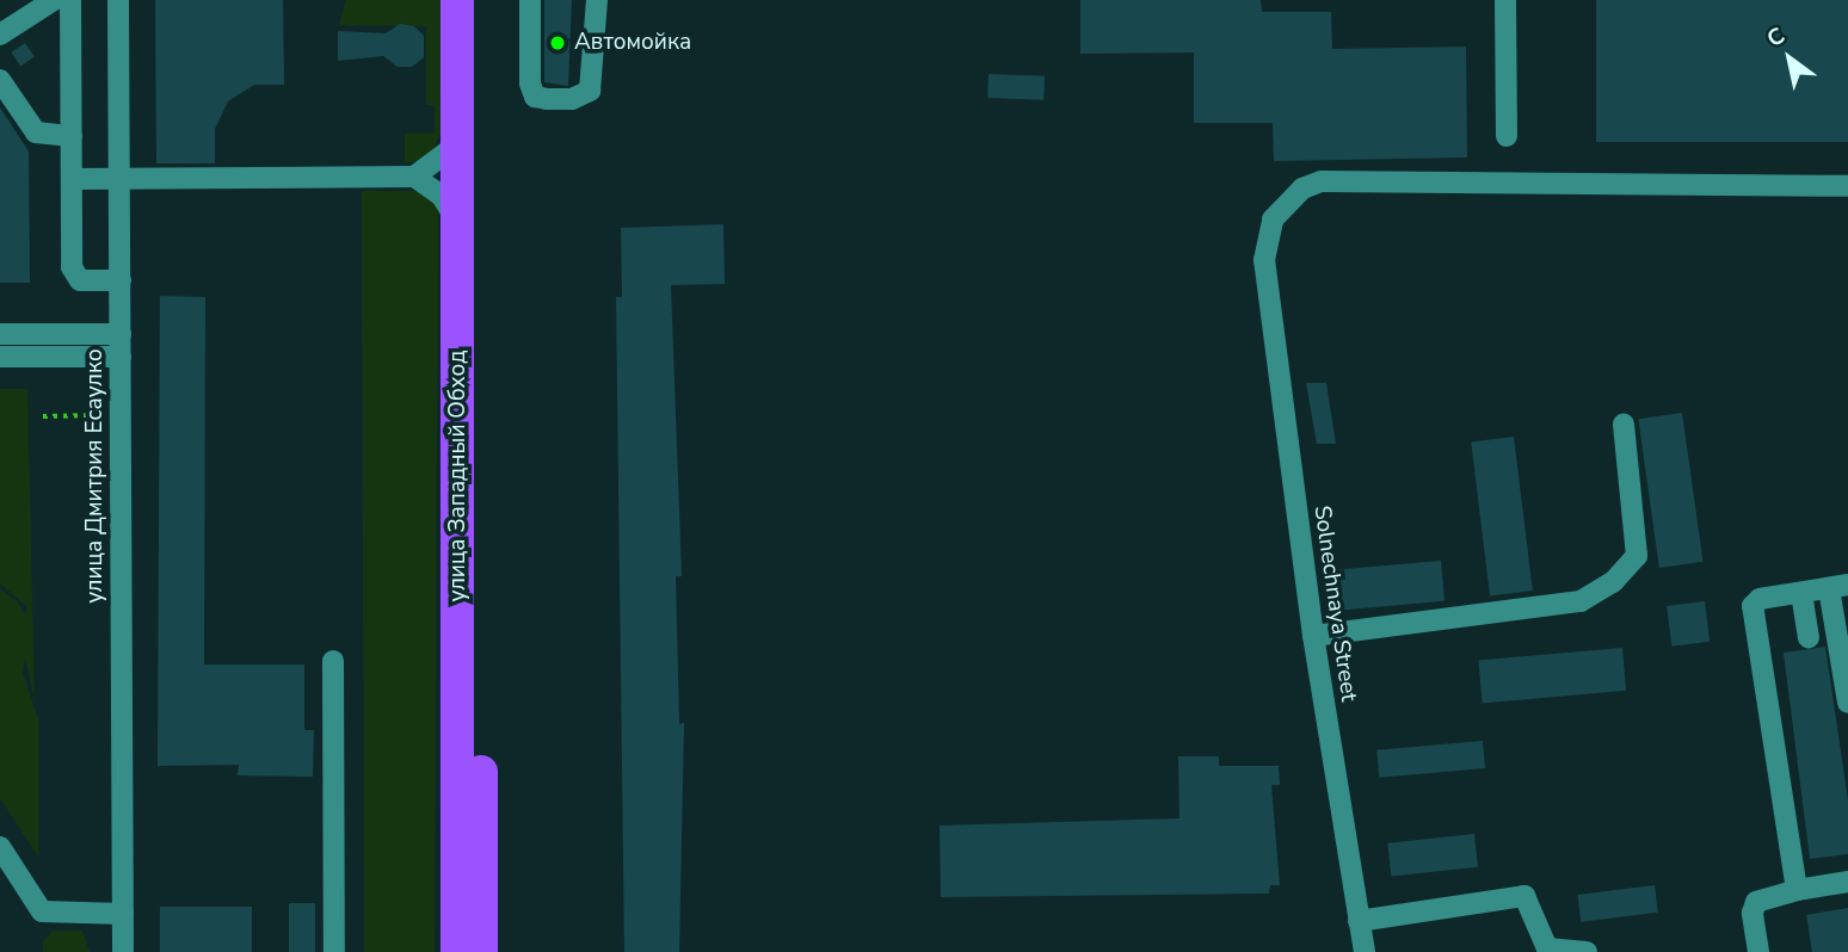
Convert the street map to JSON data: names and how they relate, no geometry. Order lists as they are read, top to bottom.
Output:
{
  "streets": {
    "highway": ["улица Западный Обход"],
    "street": ["улица Дмитрия Есаулко", "Solnechnaya Street"]
  },
  "places": ["Автомойка"],
  "north": "top left"
}
